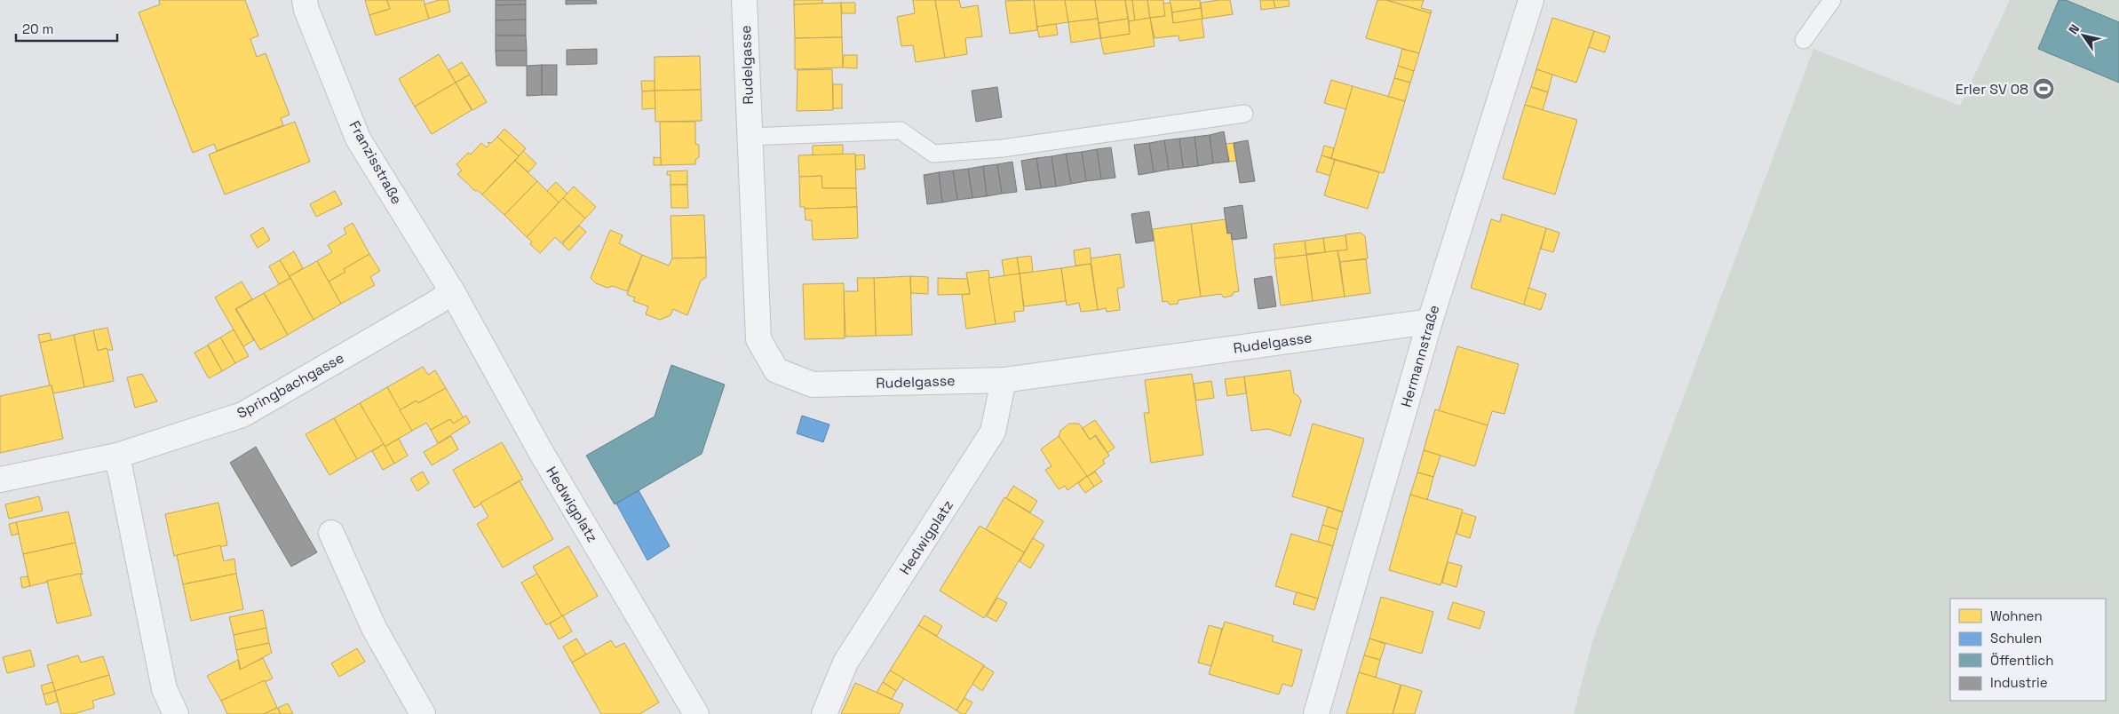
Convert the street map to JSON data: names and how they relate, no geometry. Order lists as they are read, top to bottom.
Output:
{
  "streets": {
    "street": [
      "Rudelgasse",
      "Franzisstraße",
      "Hermannstraße",
      "Springbachgasse",
      "Hedwigplatz"
    ]
  },
  "crossings": [
    ["Rudelgasse", "Hermannstraße"],
    ["Rudelgasse", "Hedwigplatz"],
    ["Franzisstraße", "Springbachgasse"],
    ["Franzisstraße", "Hedwigplatz"],
    ["Springbachgasse", "Hedwigplatz"]
  ],
  "places": {
    "sports": ["Erler SV 08"]
  },
  "legend": [
    "Wohnen",
    "Schulen",
    "Öffentlich",
    "Industrie"
  ],
  "scale_bar": "20 m",
  "north": "top left"
}
